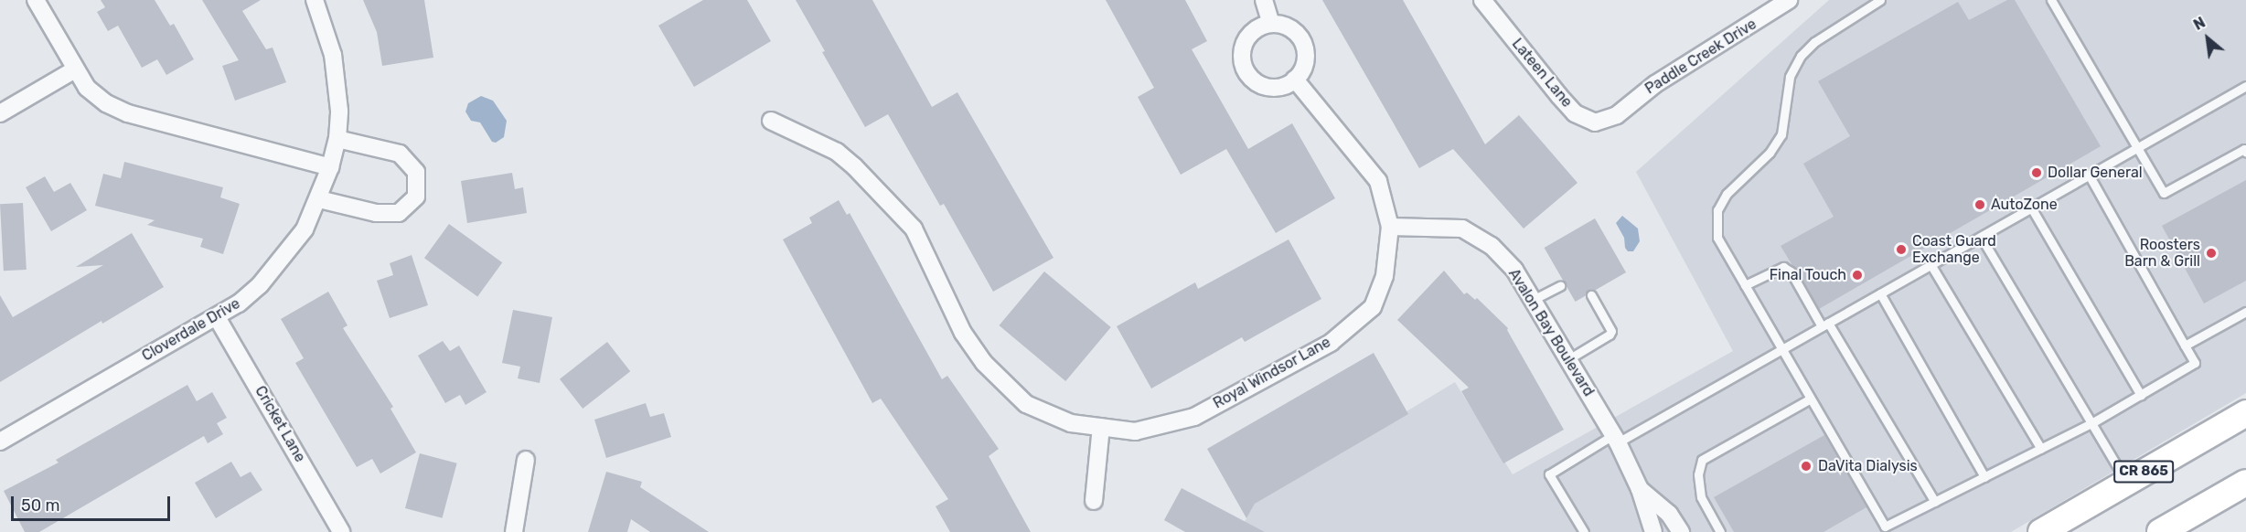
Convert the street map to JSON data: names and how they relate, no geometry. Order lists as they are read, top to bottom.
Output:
{
  "streets": {
    "main road": ["CR 865"],
    "street": [
      "Paddle Creek Drive",
      "Lateen Lane",
      "Cloverdale Drive",
      "Avalon Bay Boulevard",
      "Royal Windsor Lane",
      "Cricket Lane"
    ]
  },
  "crossings": [
    ["Paddle Creek Drive", "Lateen Lane"],
    ["Cloverdale Drive", "Cricket Lane"],
    ["Avalon Bay Boulevard", "Royal Windsor Lane"]
  ],
  "places": [
    "Dollar General",
    "AutoZone",
    "Coast Guard Exchange",
    "Roosters Barn & Grill",
    "Final Touch",
    "DaVita Dialysis"
  ],
  "scale_bar": "50 m",
  "north": "top left"
}
